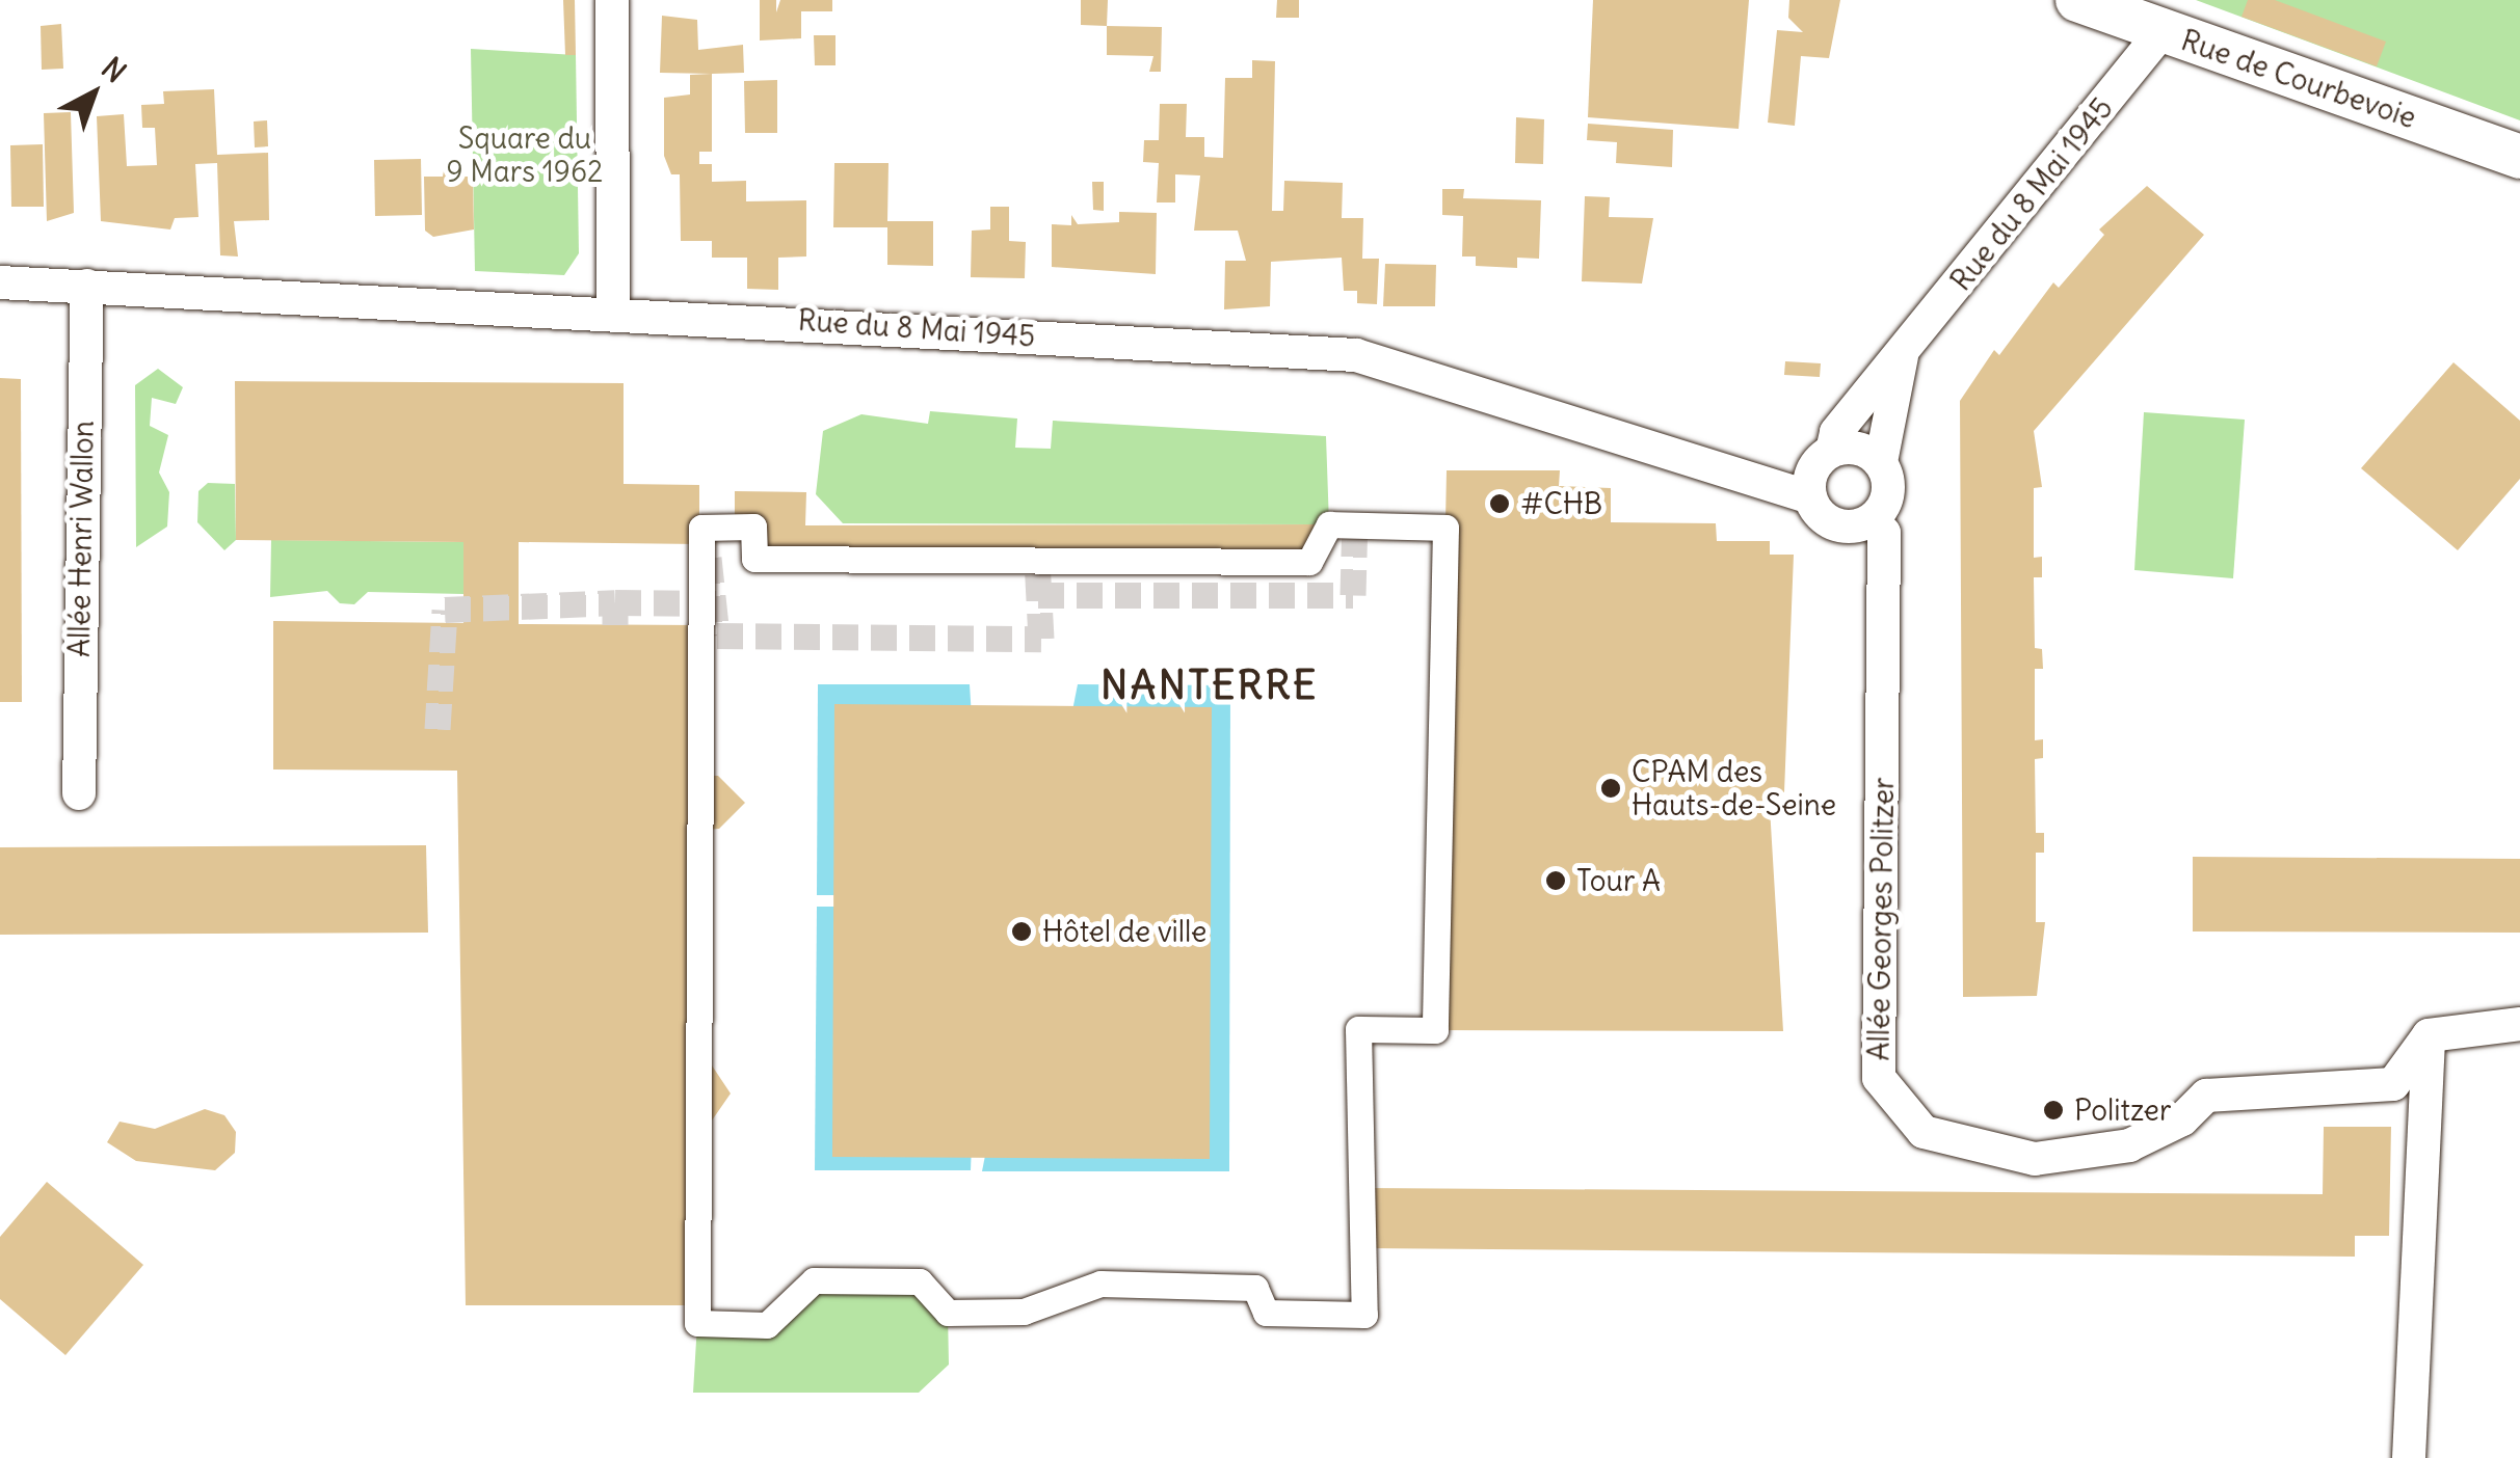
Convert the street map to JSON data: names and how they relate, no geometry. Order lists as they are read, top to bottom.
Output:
{
  "streets": {
    "street": [
      "Rue de Courbevoie",
      "Rue du 8 Mai 1945",
      "Allée Henri Wallon",
      "Allée Georges Politzer"
    ]
  },
  "crossings": [
    ["Rue de Courbevoie", "Rue du 8 Mai 1945"],
    ["Rue du 8 Mai 1945", "Allée Henri Wallon"],
    ["Rue du 8 Mai 1945", "Allée Georges Politzer"]
  ],
  "districts": ["NANTERRE"],
  "parks": ["Square du 9 Mars 1962"],
  "places": [
    "#CHB",
    "CPAM des Hauts-de-Seine",
    "Tour A",
    "Hôtel de ville",
    "Politzer"
  ],
  "north": "top right"
}
